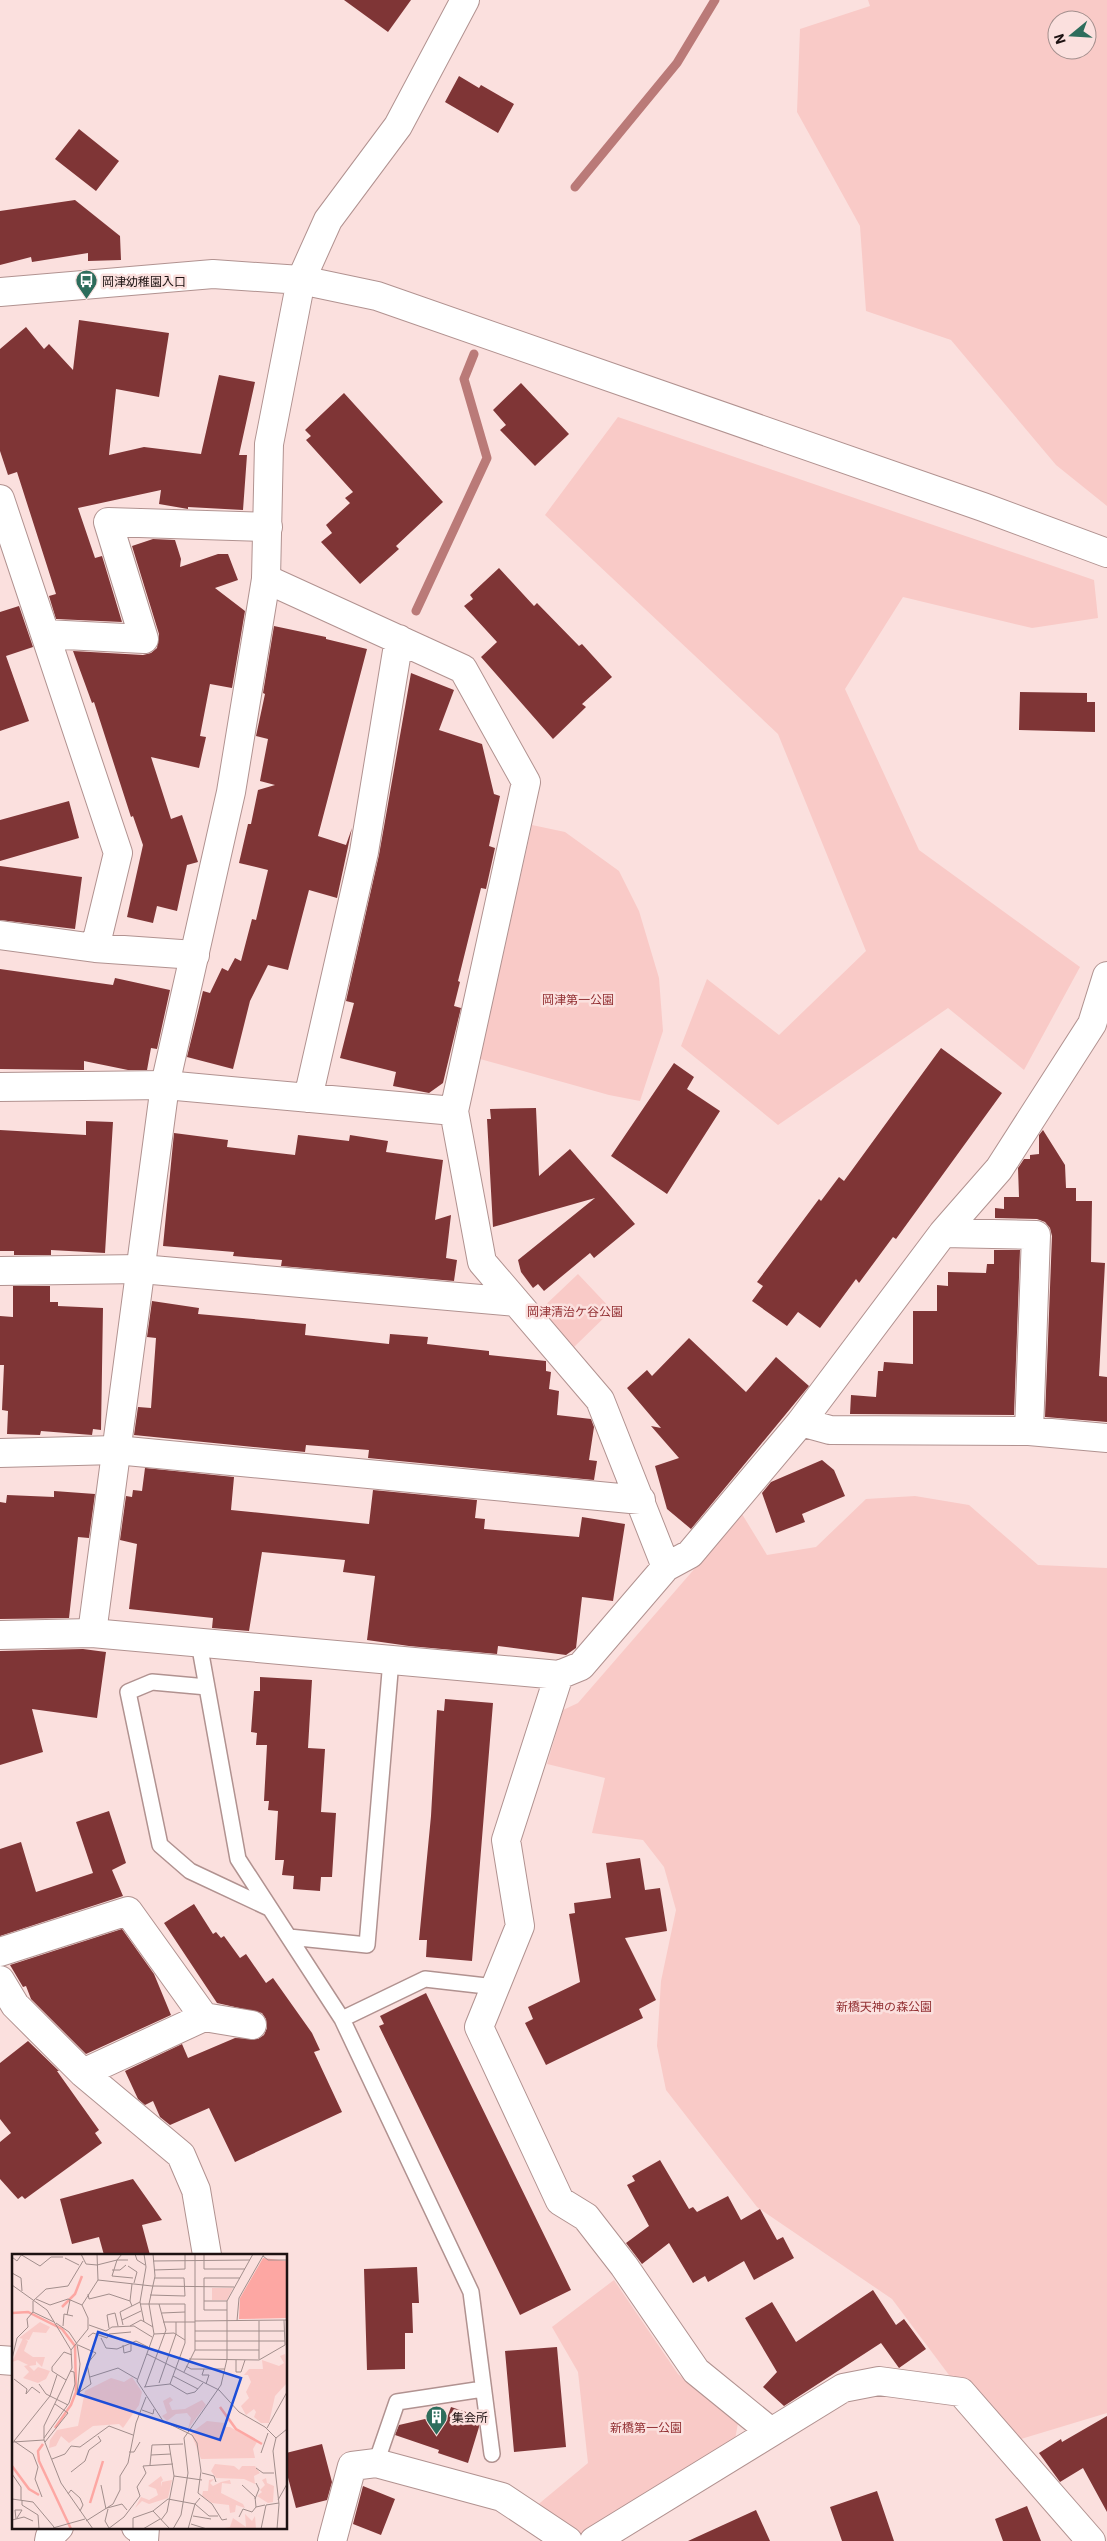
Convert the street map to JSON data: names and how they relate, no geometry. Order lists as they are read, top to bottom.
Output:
{
  "parks": [
    "岡津第一公園",
    "岡津清治ケ谷公園",
    "新橋天神の森公園",
    "新橋第一公園"
  ],
  "places": {
    "bus stop": ["岡津幼稚園入口"],
    "building": ["集会所"]
  },
  "north": "left"
}
